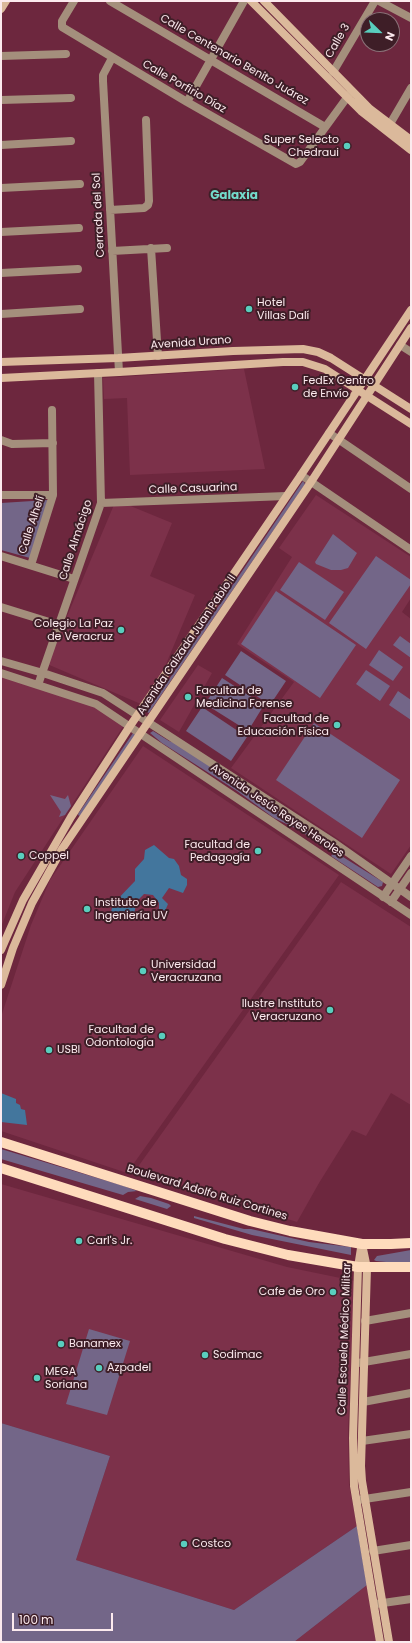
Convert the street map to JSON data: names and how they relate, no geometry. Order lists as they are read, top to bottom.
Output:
{
  "streets": {
    "main road": [
      "Avenida Urano",
      "Avenida Calzada Juan Pablo II",
      "Boulevard Adolfo Ruiz Cortines",
      "Calle Escuela Médico Militar"
    ],
    "street": [
      "Calle 3",
      "Calle Centenario Benito Juárez",
      "Calle Porfirio Díaz",
      "Cerrada del Sol",
      "Calle Casuarina",
      "Calle Alhelí",
      "Calle Almácigo",
      "Avenida Jesús Reyes Heroles"
    ]
  },
  "crossings": [
    ["Calle Centenario Benito Juárez", "Calle Porfirio Díaz"],
    ["Calle Porfirio Díaz", "Cerrada del Sol"],
    ["Cerrada del Sol", "Avenida Urano"],
    ["Avenida Urano", "Avenida Calzada Juan Pablo II"],
    ["Calle Casuarina", "Calle Almácigo"],
    ["Calle Casuarina", "Avenida Calzada Juan Pablo II"],
    ["Calle Almácigo", "Avenida Jesús Reyes Heroles"],
    ["Avenida Calzada Juan Pablo II", "Avenida Jesús Reyes Heroles"],
    ["Boulevard Adolfo Ruiz Cortines", "Calle Escuela Médico Militar"]
  ],
  "districts": ["Galaxia"],
  "places": [
    "Super Selecto Chedraui",
    "Hotel Villas Dalí",
    "FedEx Centro de Envío",
    "Colegio La Paz de Veracruz",
    "Facultad de Medicina Forense",
    "Facultad de Educación Física",
    "Facultad de Pedagogía",
    "Coppel",
    "Instituto de Ingeniería UV",
    "Universidad Veracruzana",
    "Ilustre Instituto Veracruzano",
    "Facultad de Odontología",
    "USBI",
    "Carl's Jr.",
    "Cafe de Oro",
    "Banamex",
    "Sodimac",
    "Azpadel",
    "MEGA Soriana",
    "Costco"
  ],
  "scale_bar": "100 m",
  "north": "bottom right"
}
